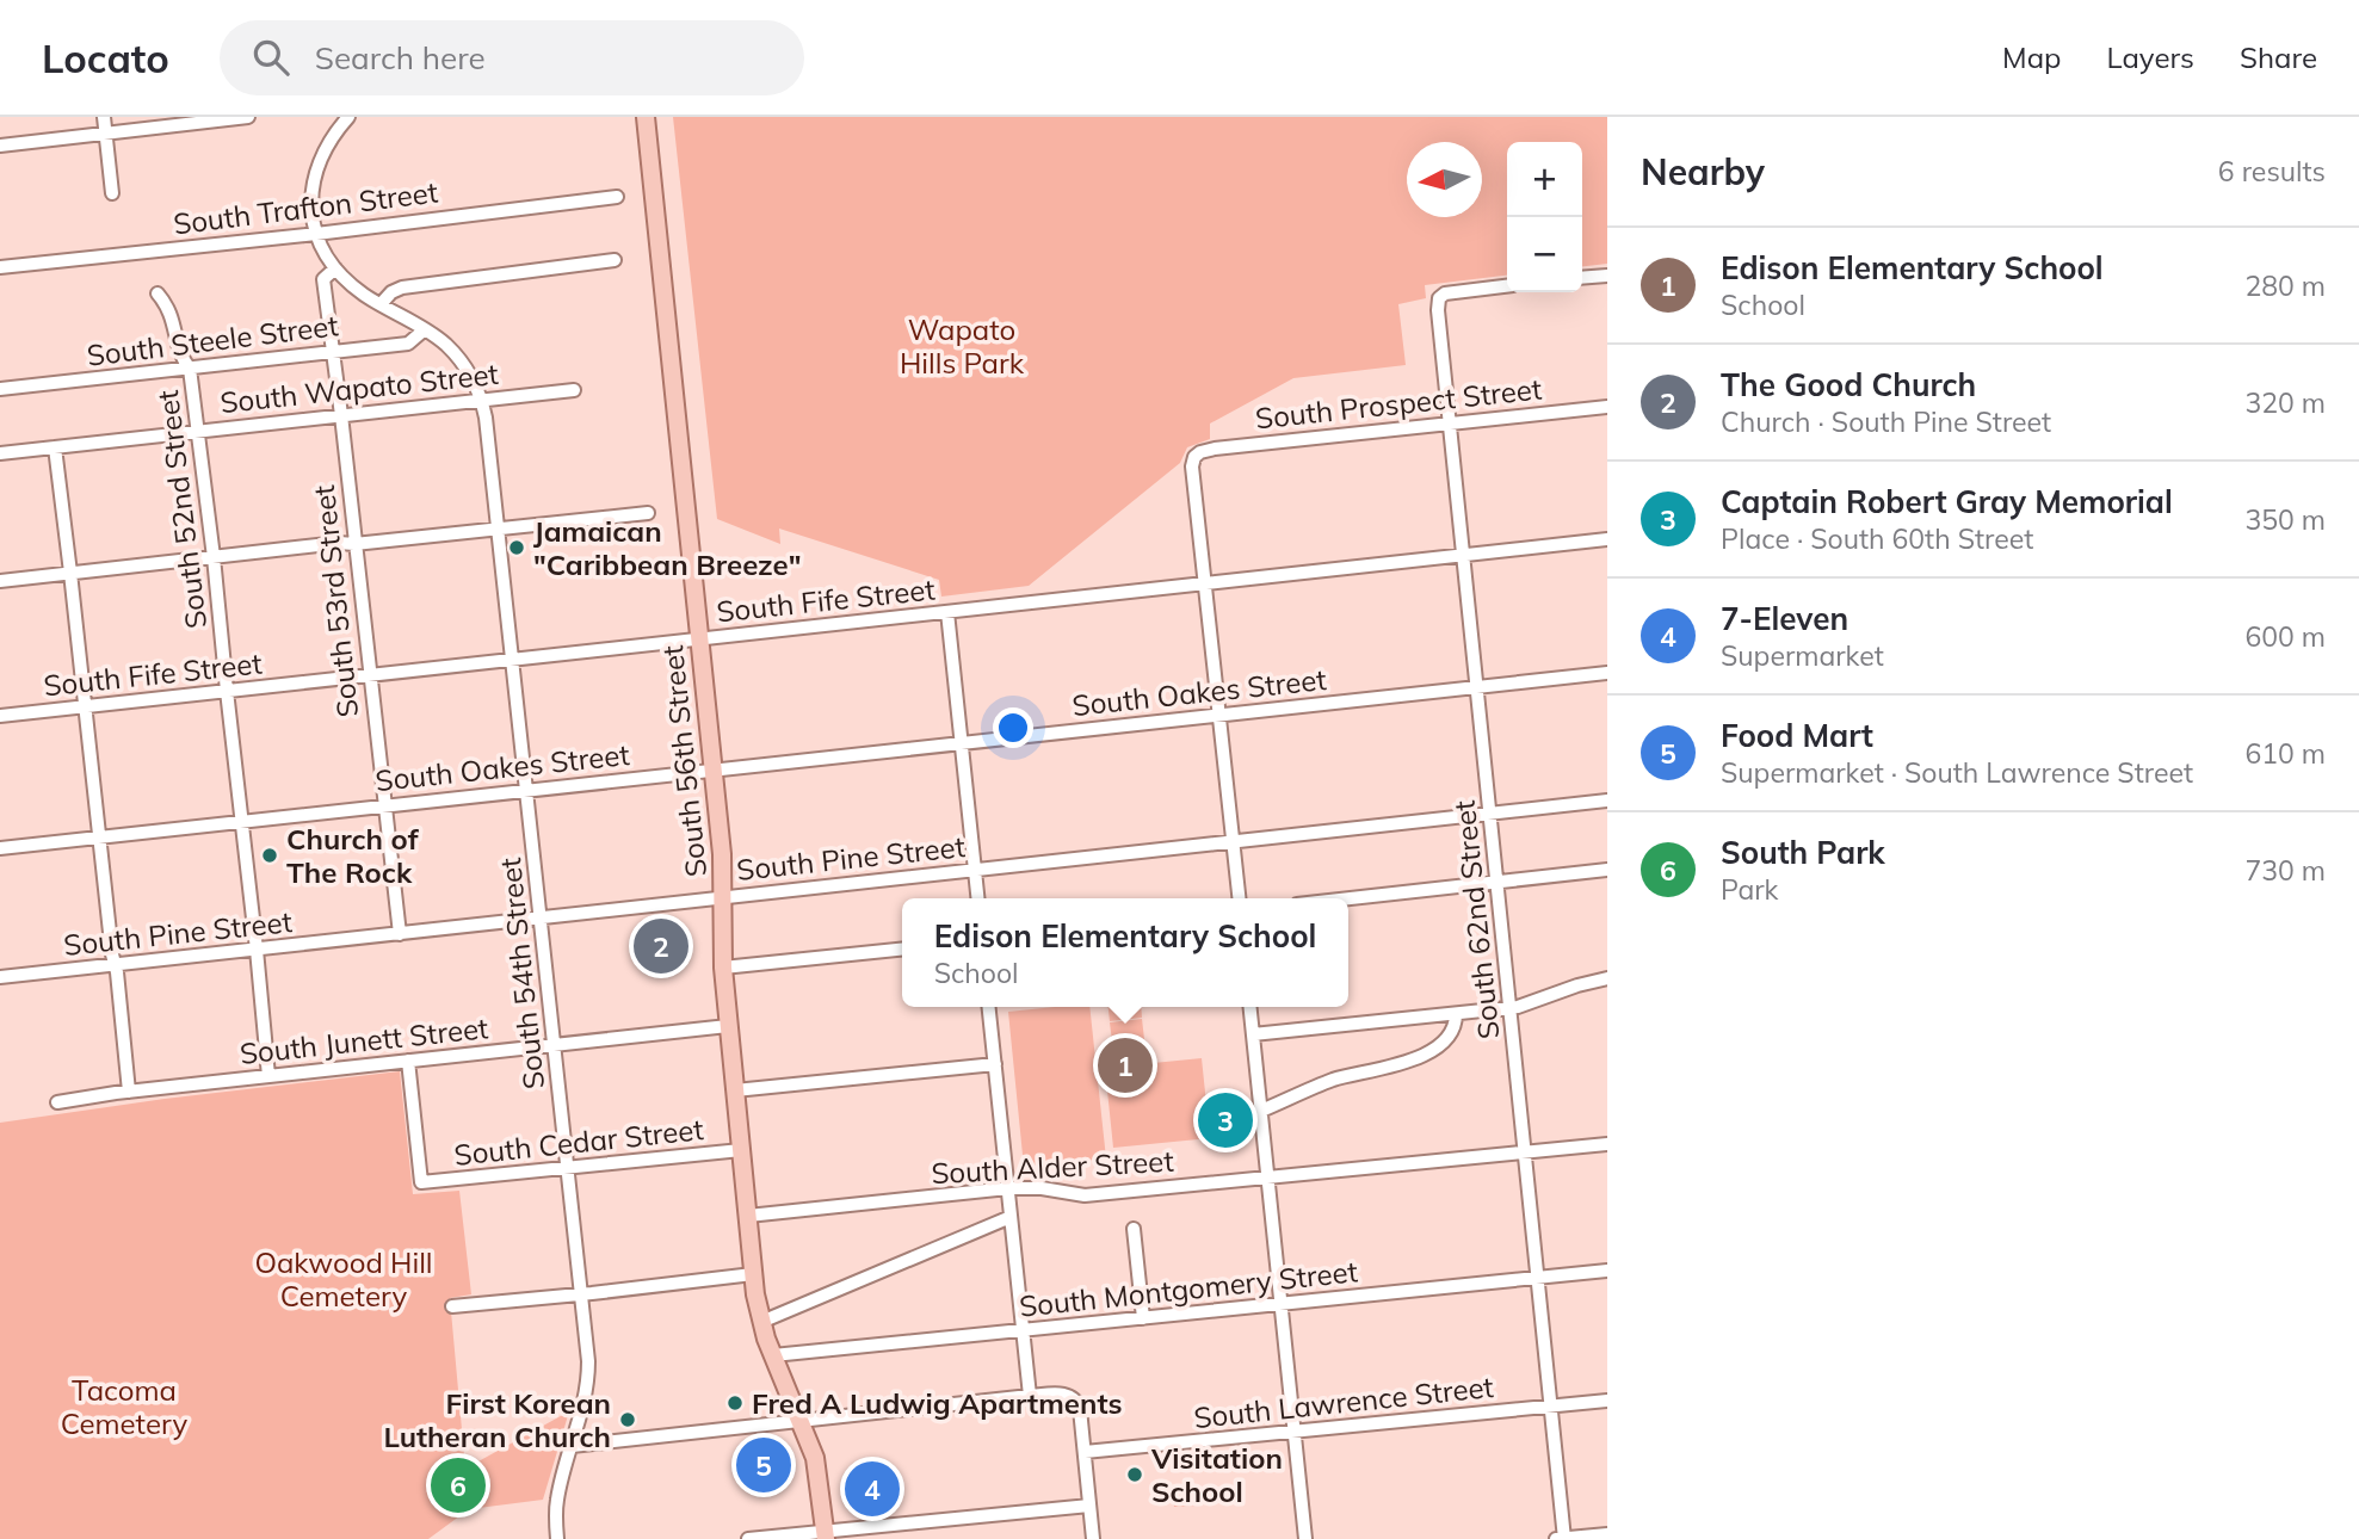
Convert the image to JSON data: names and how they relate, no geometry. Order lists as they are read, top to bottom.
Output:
{
  "streets": {
    "main road": ["South 56th Street"],
    "street": [
      "South Trafton Street",
      "South Steele Street",
      "South Wapato Street",
      "South Prospect Street",
      "South 52nd Street",
      "South Fife Street",
      "South 53rd Street",
      "South Oakes Street",
      "South Pine Street",
      "South 62nd Street",
      "South 54th Street",
      "South Junett Street",
      "South Cedar Street",
      "South Alder Street",
      "South Montgomery Street",
      "South Lawrence Street"
    ]
  },
  "crossings": [
    ["South Steele Street", "South 52nd Street"],
    ["South Steele Street", "South 53rd Street"],
    ["South Steele Street", "South 54th Street"],
    ["South Wapato Street", "South 52nd Street"],
    ["South Wapato Street", "South 53rd Street"],
    ["South Wapato Street", "South 54th Street"],
    ["South Prospect Street", "South Fife Street"],
    ["South Prospect Street", "South 62nd Street"],
    ["South 52nd Street", "South Fife Street"],
    ["South 52nd Street", "South Oakes Street"],
    ["South 52nd Street", "South Pine Street"],
    ["South 52nd Street", "South Junett Street"],
    ["South Fife Street", "South 53rd Street"],
    ["South Fife Street", "South 56th Street"],
    ["South Fife Street", "South 62nd Street"],
    ["South Fife Street", "South 54th Street"],
    ["South 53rd Street", "South Oakes Street"],
    ["South 53rd Street", "South Pine Street"],
    ["South 53rd Street", "South 54th Street"],
    ["South Oakes Street", "South 56th Street"],
    ["South Oakes Street", "South 62nd Street"],
    ["South Oakes Street", "South 54th Street"],
    ["South 56th Street", "South Pine Street"],
    ["South 56th Street", "South Junett Street"],
    ["South 56th Street", "South Cedar Street"],
    ["South 56th Street", "South Alder Street"],
    ["South 56th Street", "South Montgomery Street"],
    ["South Pine Street", "South 62nd Street"],
    ["South Pine Street", "South 54th Street"],
    ["South 62nd Street", "South Alder Street"],
    ["South 62nd Street", "South Montgomery Street"],
    ["South 62nd Street", "South Lawrence Street"],
    ["South 54th Street", "South Junett Street"],
    ["South 54th Street", "South Cedar Street"],
    ["South Junett Street", "South Cedar Street"]
  ],
  "parks": ["Wapato Hills Park", "Oakwood Hill Cemetery", "Tacoma Cemetery"],
  "places": [
    "Jamaican \"Caribbean Breeze\"",
    "Church of The Rock",
    "Fred A Ludwig Apartments",
    "First Korean Lutheran Church",
    "Visitation School"
  ],
  "north": "left",
  "page": {
    "header": "Locato",
    "search": "Search here",
    "nav": ["Map", "Layers", "Share"],
    "heading": ["Nearby", "6 results"],
    "map_buttons": ["+", "−"],
    "list": [
      {
        "mark": "1",
        "name": "Edison Elementary School",
        "note": "School",
        "value": "280 m"
      },
      {
        "mark": "2",
        "name": "The Good Church",
        "note": "Church · South Pine Street",
        "value": "320 m"
      },
      {
        "mark": "3",
        "name": "Captain Robert Gray Memorial",
        "note": "Place · South 60th Street",
        "value": "350 m"
      },
      {
        "mark": "4",
        "name": "7-Eleven",
        "note": "Supermarket",
        "value": "600 m"
      },
      {
        "mark": "5",
        "name": "Food Mart",
        "note": "Supermarket · South Lawrence Street",
        "value": "610 m"
      },
      {
        "mark": "6",
        "name": "South Park",
        "note": "Park",
        "value": "730 m"
      }
    ],
    "popup": ["Edison Elementary School", "School"],
    "pins": [
      "2",
      "1",
      "3",
      "5",
      "6",
      "4"
    ]
  }
}
